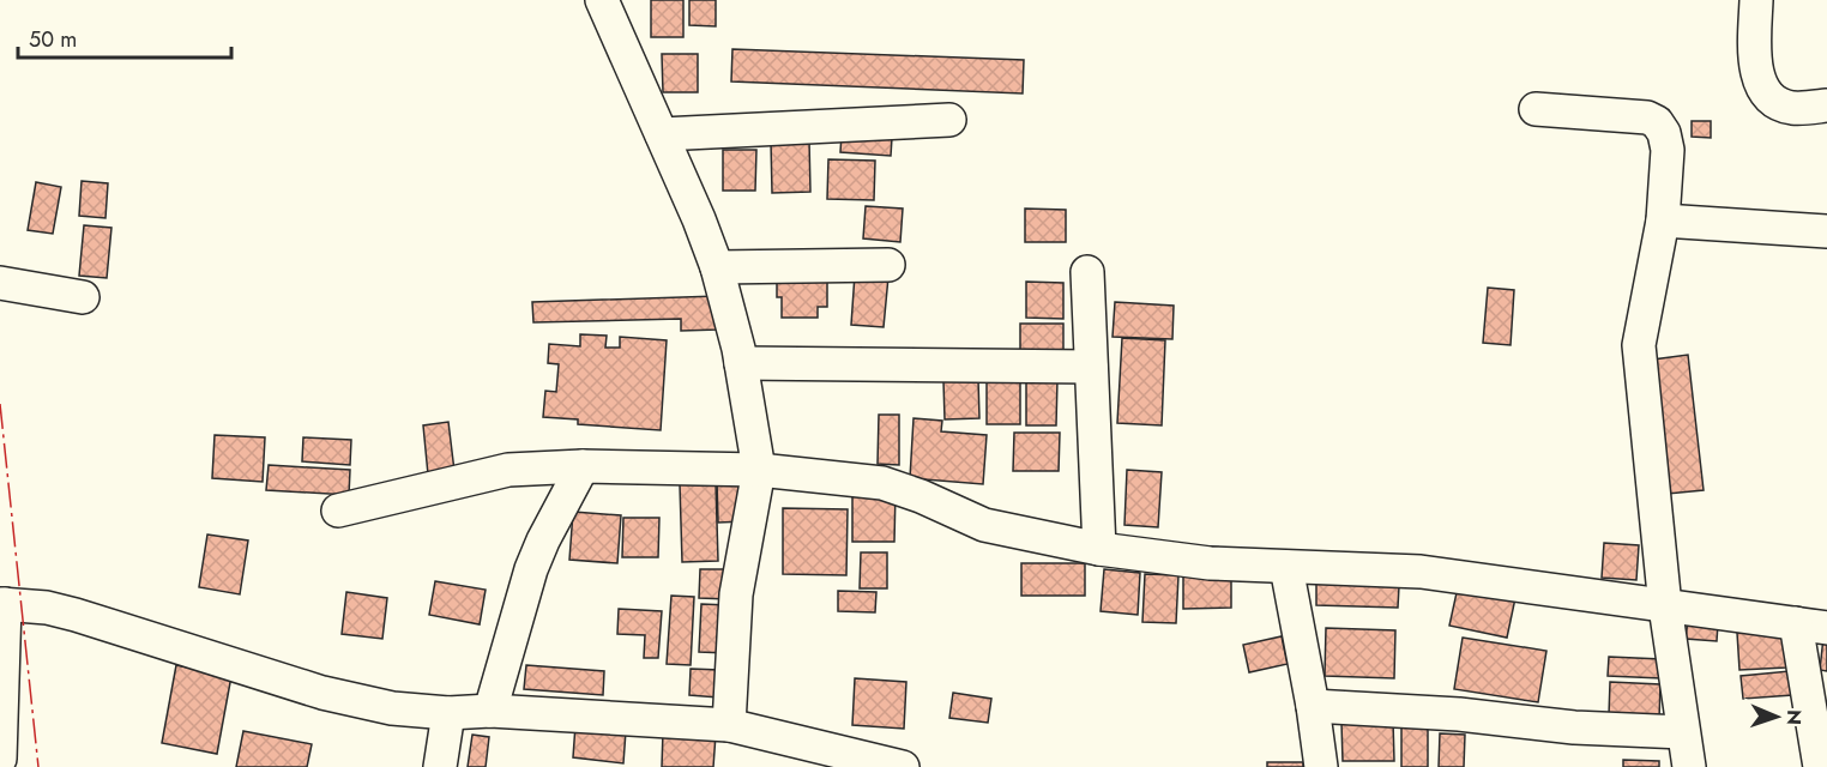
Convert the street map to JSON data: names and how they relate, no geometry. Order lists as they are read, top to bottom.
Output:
{
  "scale_bar": "50 m",
  "north": "right"
}
